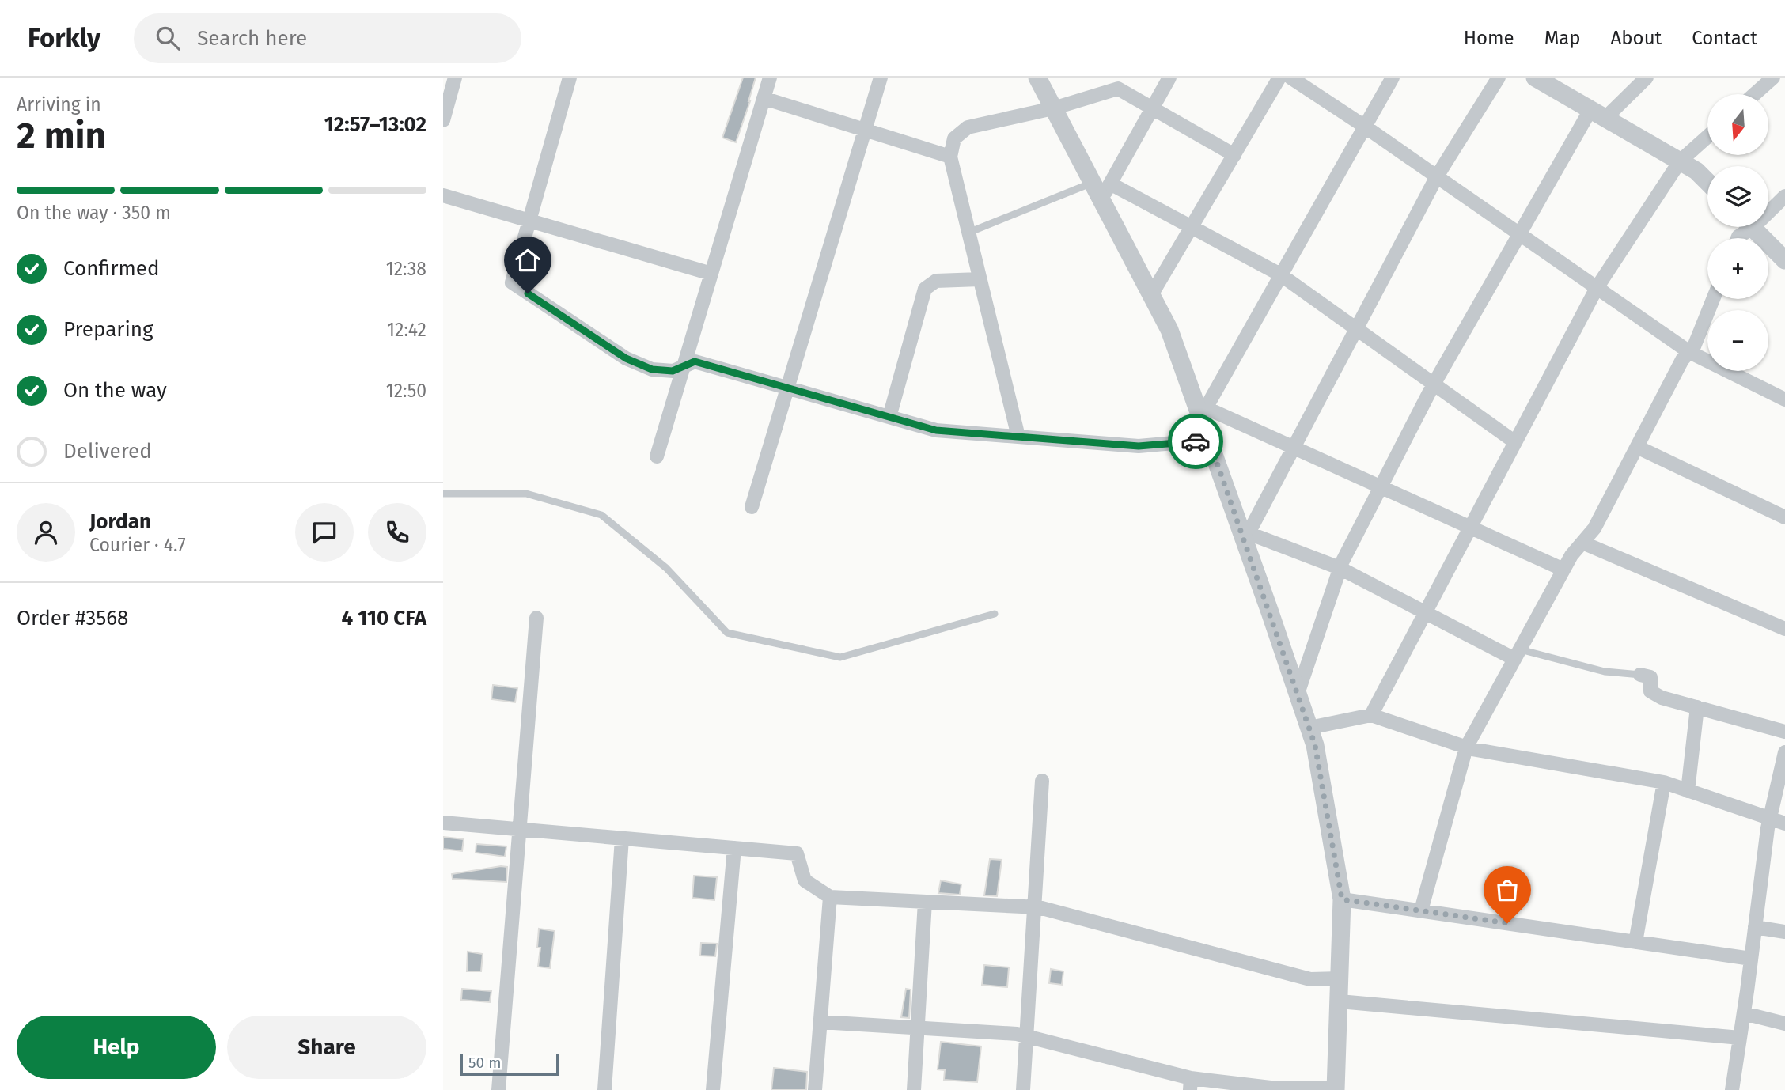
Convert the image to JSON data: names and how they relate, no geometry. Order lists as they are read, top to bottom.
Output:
{
  "scale_bar": "50 m",
  "north": "bottom",
  "page": {
    "header": "Forkly",
    "search": "Search here",
    "nav": [
      "Home",
      "Map",
      "About",
      "Contact"
    ],
    "heading": ["2 min", "Arriving in", "12:57–13:02"],
    "panel": [
      "Jordan",
      "Courier · 4.7",
      "Order #3568",
      "4 110 CFA"
    ],
    "map_buttons": ["+", "−"],
    "bar": "On the way · 350 m",
    "list": [
      ["Confirmed", "12:38"],
      ["Preparing", "12:42"],
      ["On the way", "12:50"],
      "Delivered"
    ],
    "buttons": ["Help", "Share"],
    "scale": "50 m"
  }
}
